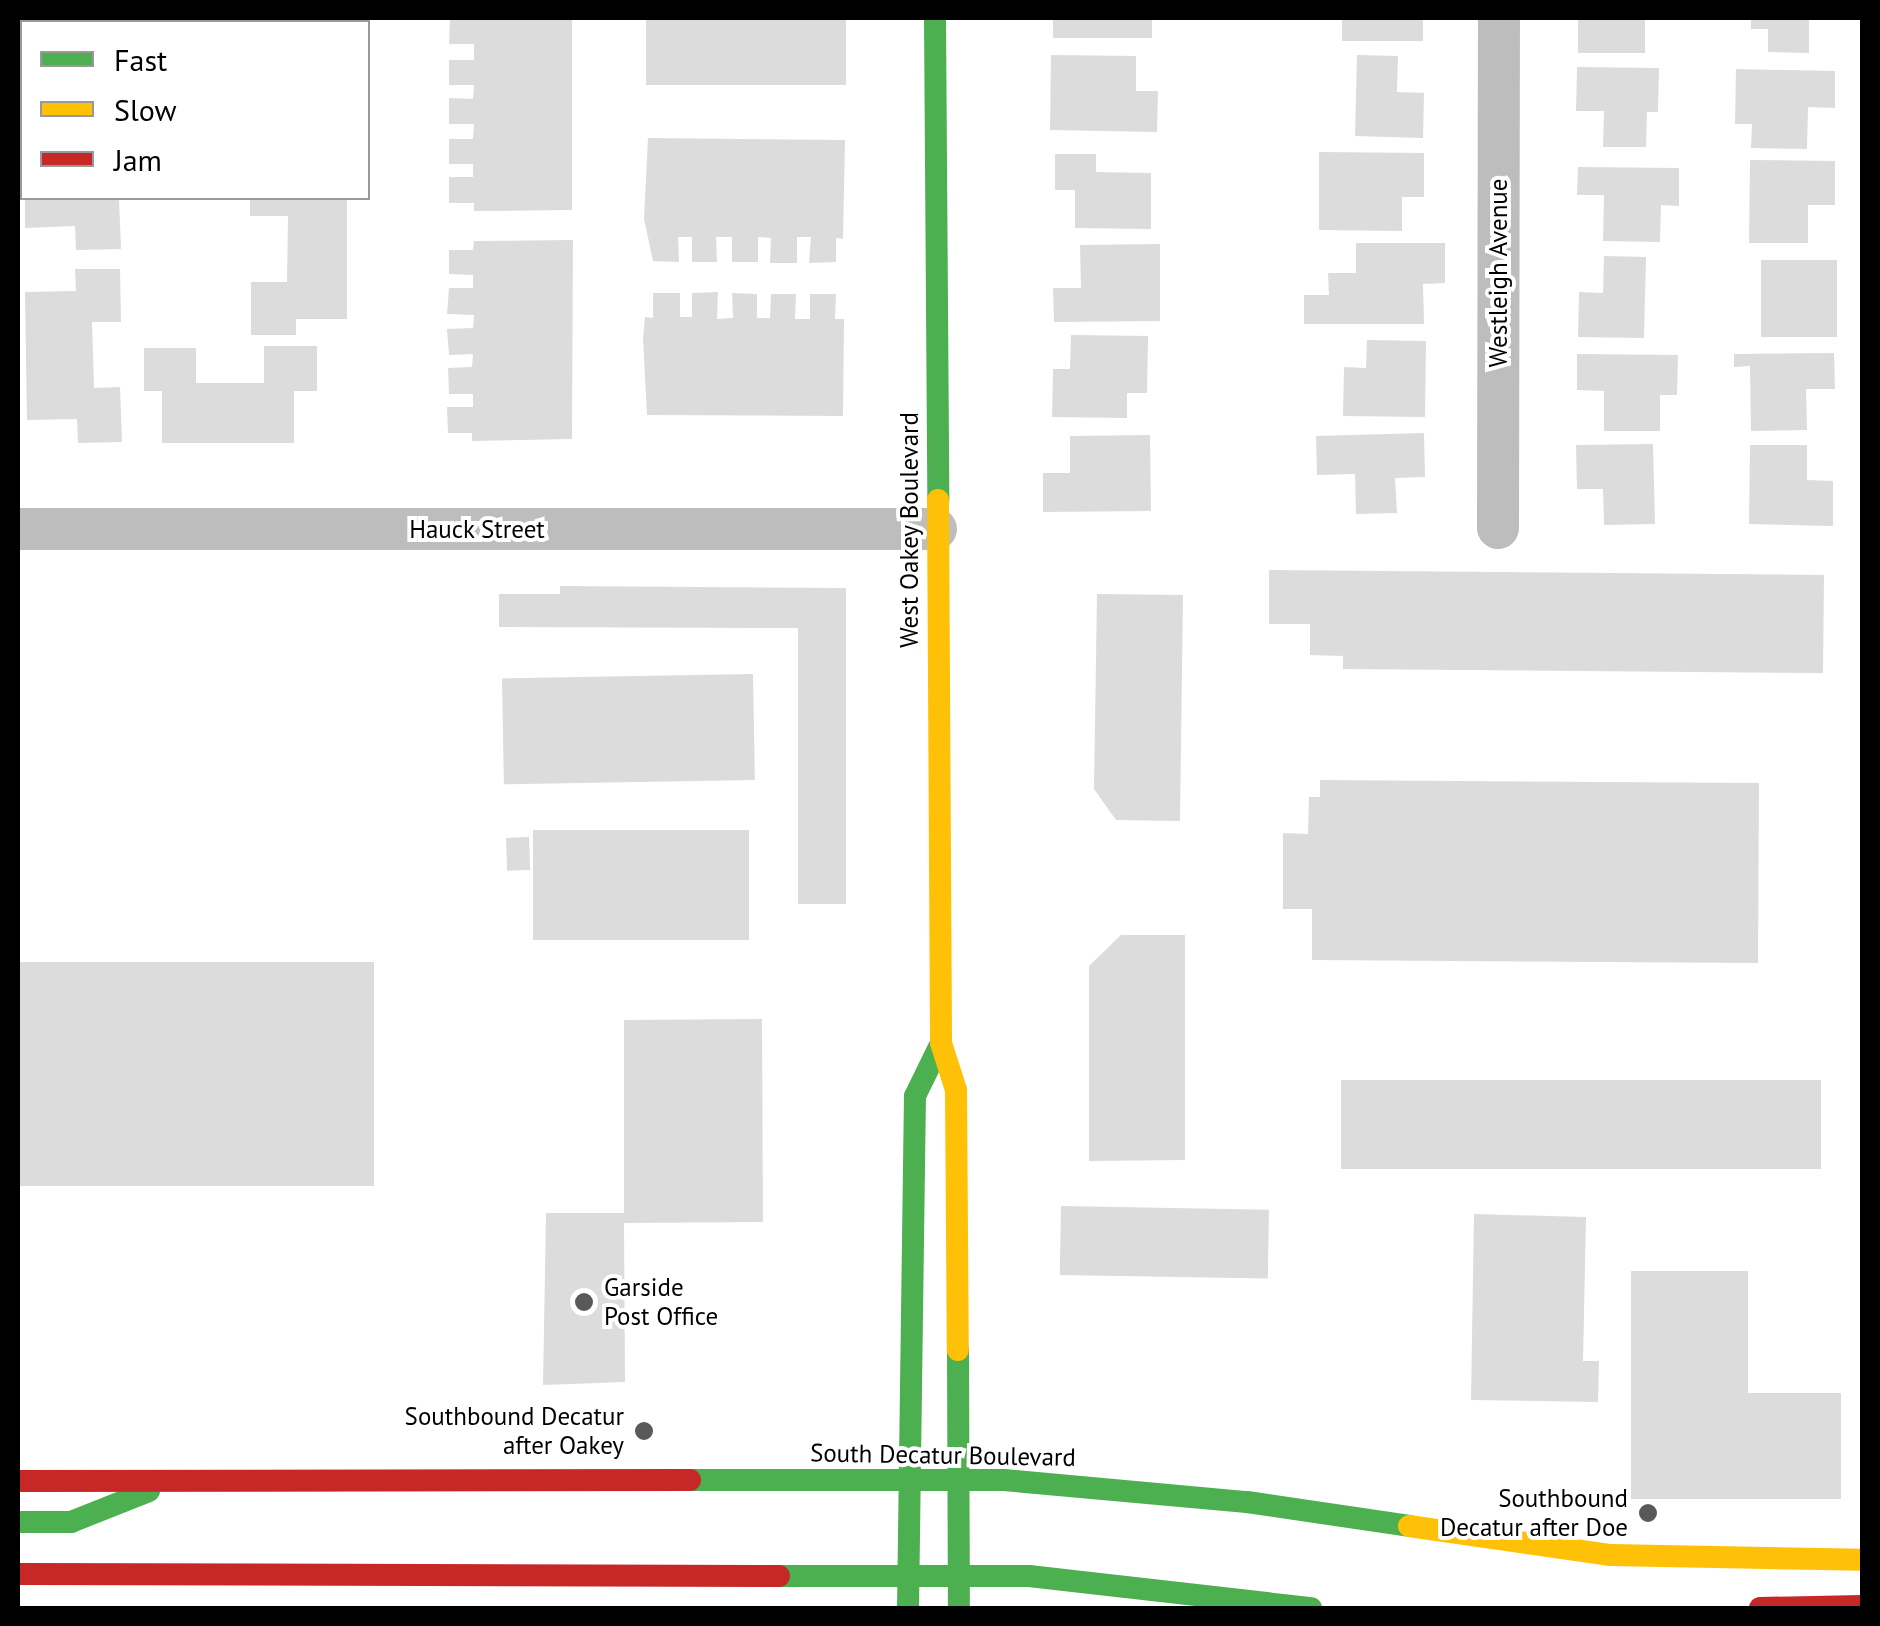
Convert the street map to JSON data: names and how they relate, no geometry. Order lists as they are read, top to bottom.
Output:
{
  "streets": {
    "main road": ["West Oakey Boulevard", "South Decatur Boulevard"],
    "street": ["Westleigh Avenue", "Hauck Street"]
  },
  "crossings": [
    ["Hauck Street", "West Oakey Boulevard"],
    ["West Oakey Boulevard", "South Decatur Boulevard"]
  ],
  "places": ["Garside Post Office", "Southbound Decatur after Oakey", "Southbound Decatur after Doe"],
  "legend": ["Fast", "Slow", "Jam"]
}
